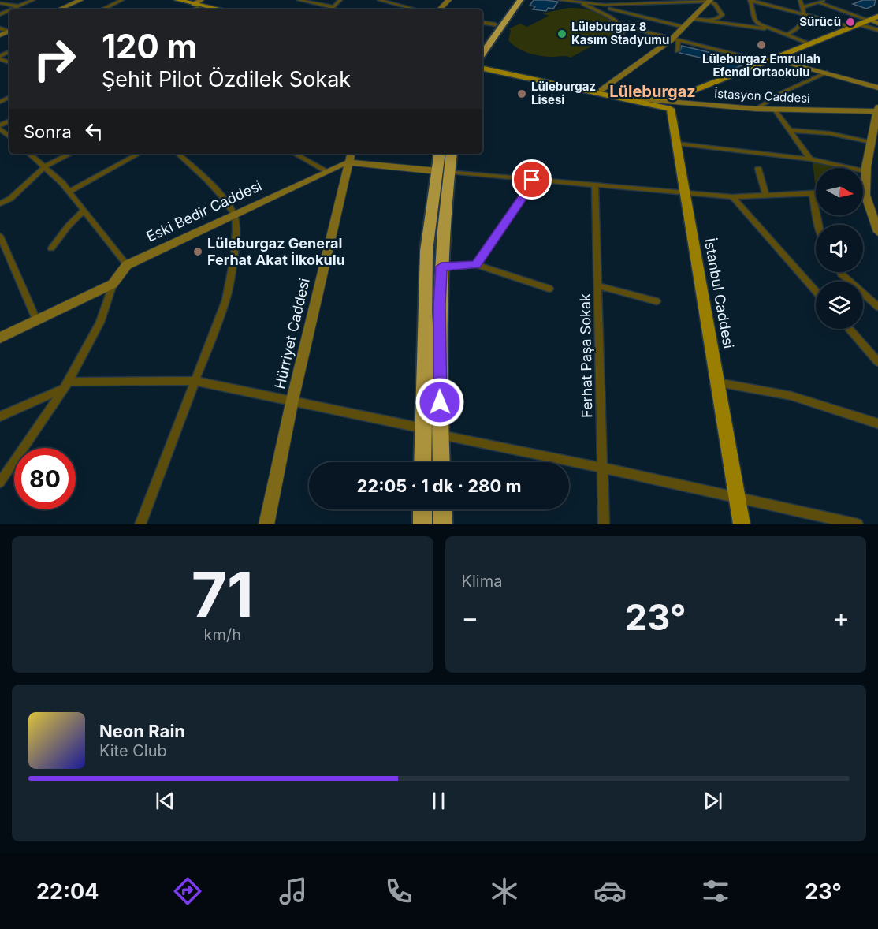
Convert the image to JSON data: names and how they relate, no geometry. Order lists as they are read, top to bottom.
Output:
{
  "streets": {
    "main road": [
      "İstasyon Caddesi",
      "Eski Bedir Caddesi",
      "İstanbul Caddesi",
      "Hürriyet Caddesi"
    ],
    "street": ["Ferhat Paşa Sokak"]
  },
  "crossings": [
    ["İstasyon Caddesi", "İstanbul Caddesi"],
    ["Eski Bedir Caddesi", "Hürriyet Caddesi"]
  ],
  "districts": ["Lüleburgaz"],
  "places": [
    "Sürücü",
    "Lüleburgaz 8 Kasım Stadyumu",
    "Lüleburgaz Emrullah Efendi Ortaokulu",
    "Lüleburgaz Lisesi",
    "Lüleburgaz General Ferhat Akat İlkokulu"
  ],
  "north": "right",
  "page": {
    "turn": ["120 m", "Şehit Pilot Özdilek Sokak"],
    "then": "Sonra",
    "limit": "80",
    "trip": "22:05 · 1 dk · 280 m",
    "tile": [
      ["71", "km/h"],
      "Klima"
    ],
    "heat": ["−", "23°", "+"],
    "song": ["Neon Rain", "Kite Club"],
    "tabs": ["22:04", "23°"]
  }
}
